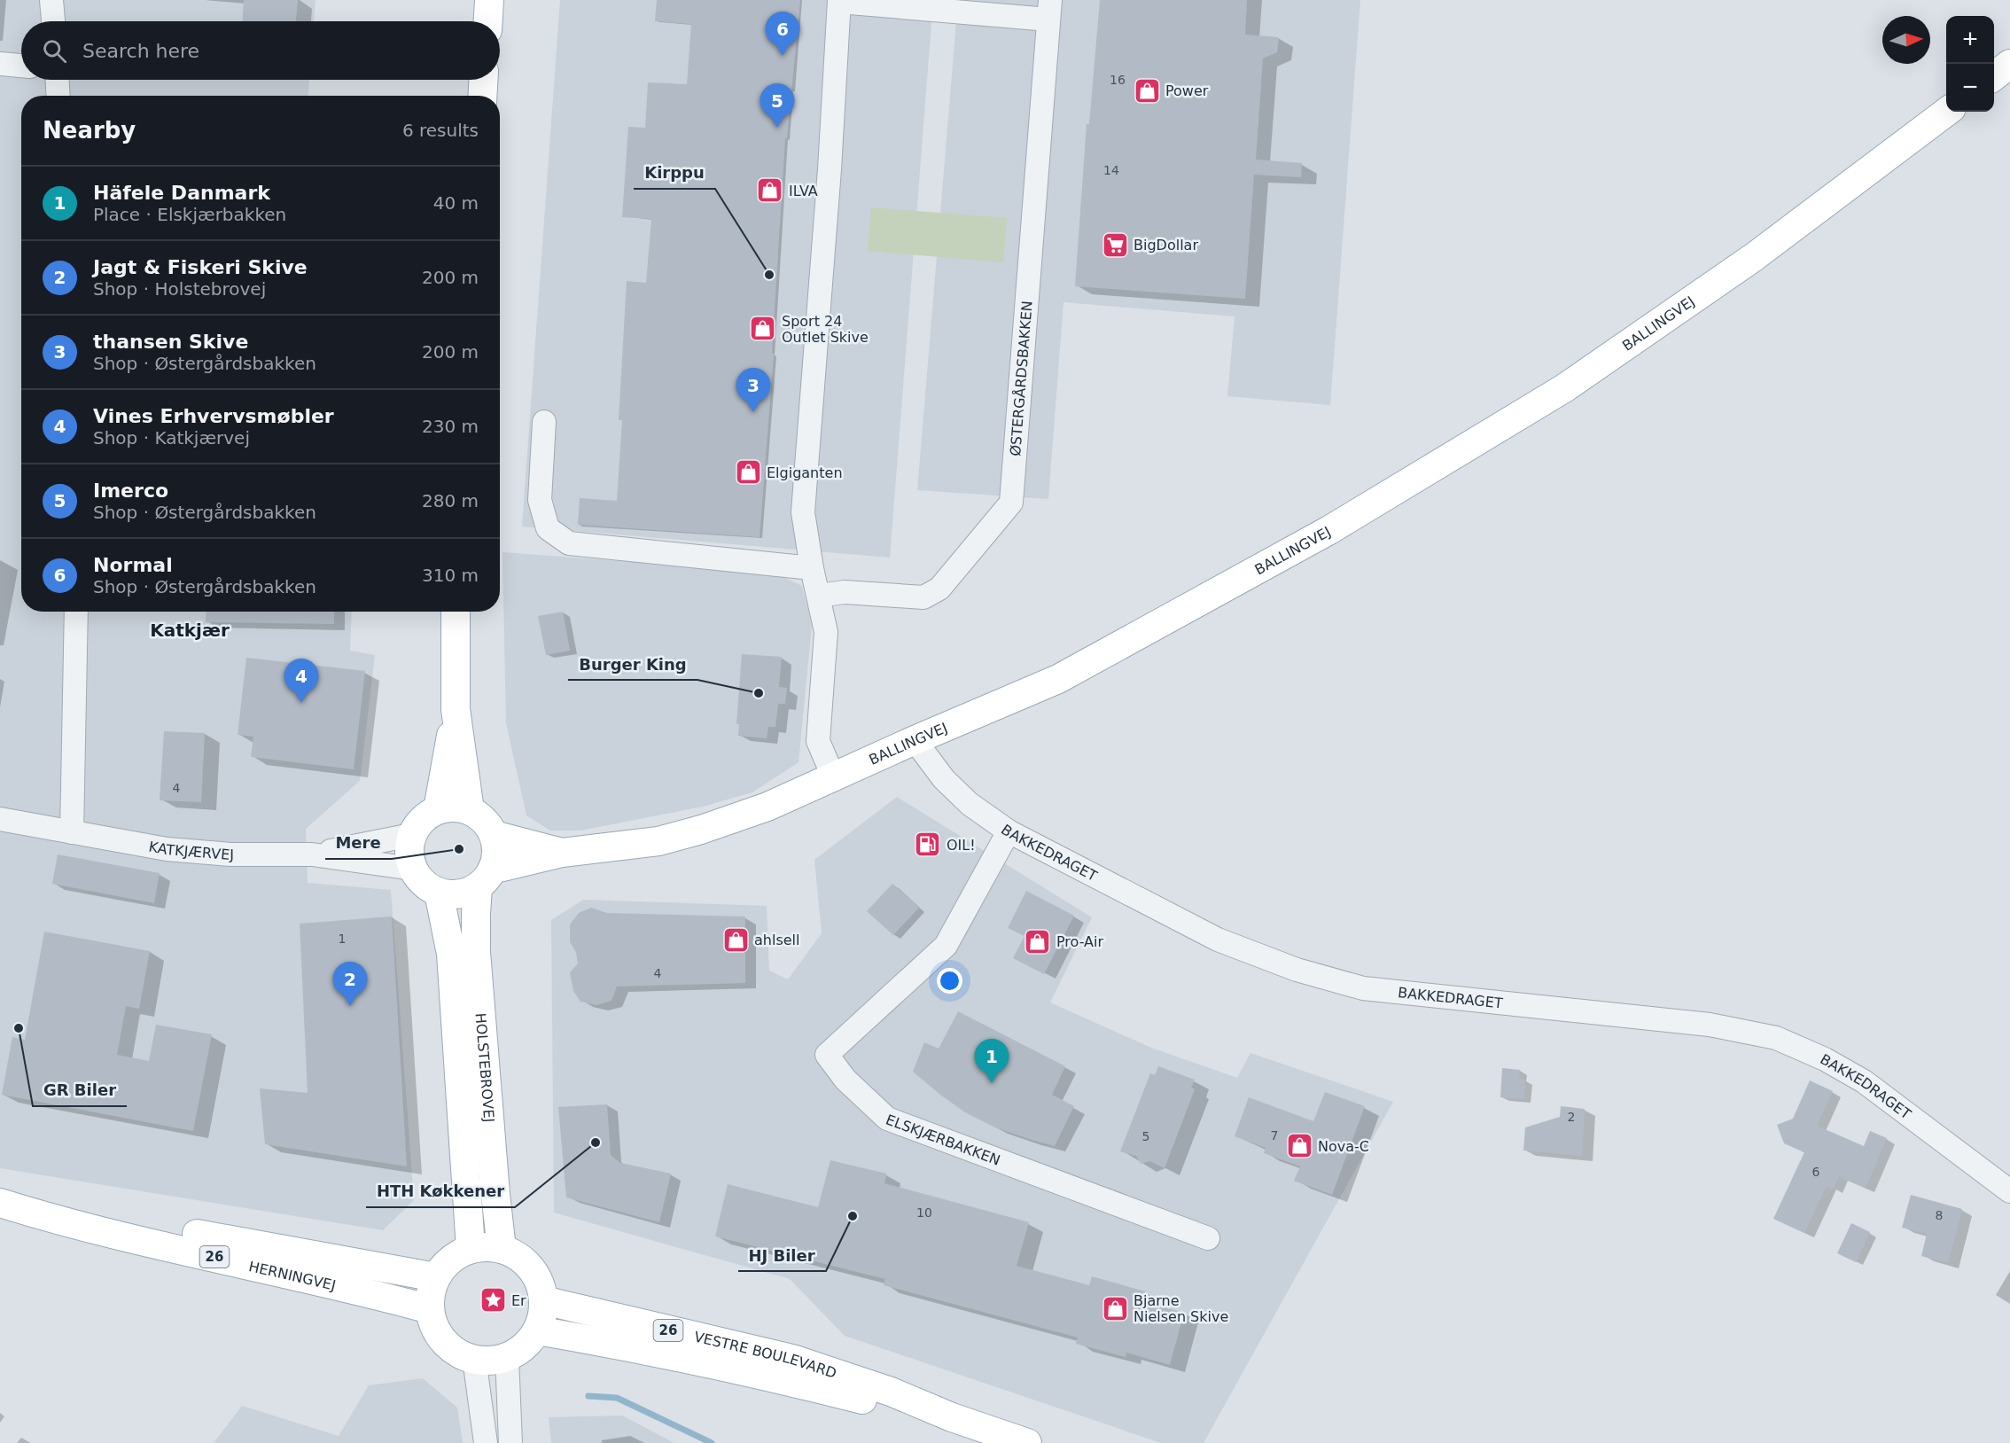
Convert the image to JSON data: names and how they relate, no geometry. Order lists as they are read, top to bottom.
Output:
{
  "streets": {
    "main road": [
      "BALLINGVEJ",
      "HOLSTEBROVEJ",
      "26",
      "HERNINGVEJ",
      "VESTRE BOULEVARD"
    ],
    "street": [
      "ØSTERGÅRDSBAKKEN",
      "KATKJÆRVEJ",
      "BAKKEDRAGET",
      "ELSKJÆRBAKKEN"
    ]
  },
  "crossings": [
    ["BALLINGVEJ", "ØSTERGÅRDSBAKKEN"],
    ["BALLINGVEJ", "KATKJÆRVEJ"],
    ["BALLINGVEJ", "BAKKEDRAGET"],
    ["BALLINGVEJ", "HOLSTEBROVEJ"],
    ["KATKJÆRVEJ", "HOLSTEBROVEJ"],
    ["BAKKEDRAGET", "ELSKJÆRBAKKEN"],
    ["HOLSTEBROVEJ", "HERNINGVEJ"],
    ["HOLSTEBROVEJ", "VESTRE BOULEVARD"],
    ["HERNINGVEJ", "VESTRE BOULEVARD"]
  ],
  "districts": ["Katkjær"],
  "places": {
    "shop": [
      "Power",
      "ILVA",
      "Sport 24 Outlet Skive",
      "Elgiganten",
      "ahlsell",
      "Pro-Air",
      "Nova-C",
      "Bjarne Nielsen Skive"
    ],
    "supermarket": ["BigDollar"],
    "other": [
      "Kirppu",
      "Burger King",
      "Mere",
      "GR Biler",
      "HTH Køkkener",
      "HJ Biler"
    ],
    "fuel station": ["OIL!"],
    "place": ["Er"]
  },
  "house_numbers": [
    "16",
    "14",
    "4",
    "1",
    "4",
    "2",
    "7",
    "5",
    "6",
    "10",
    "8"
  ],
  "north": "right",
  "page": {
    "pins": [
      "6",
      "5",
      "3",
      "4",
      "2",
      "1"
    ],
    "map_buttons": ["+", "−"],
    "search": "Search here",
    "heading": ["Nearby", "6 results"],
    "list": [
      {
        "mark": "1",
        "name": "Häfele Danmark",
        "note": "Place · Elskjærbakken",
        "value": "40 m"
      },
      {
        "mark": "2",
        "name": "Jagt & Fiskeri Skive",
        "note": "Shop · Holstebrovej",
        "value": "200 m"
      },
      {
        "mark": "3",
        "name": "thansen Skive",
        "note": "Shop · Østergårdsbakken",
        "value": "200 m"
      },
      {
        "mark": "4",
        "name": "Vines Erhvervsmøbler",
        "note": "Shop · Katkjærvej",
        "value": "230 m"
      },
      {
        "mark": "5",
        "name": "Imerco",
        "note": "Shop · Østergårdsbakken",
        "value": "280 m"
      },
      {
        "mark": "6",
        "name": "Normal",
        "note": "Shop · Østergårdsbakken",
        "value": "310 m"
      }
    ]
  }
}
